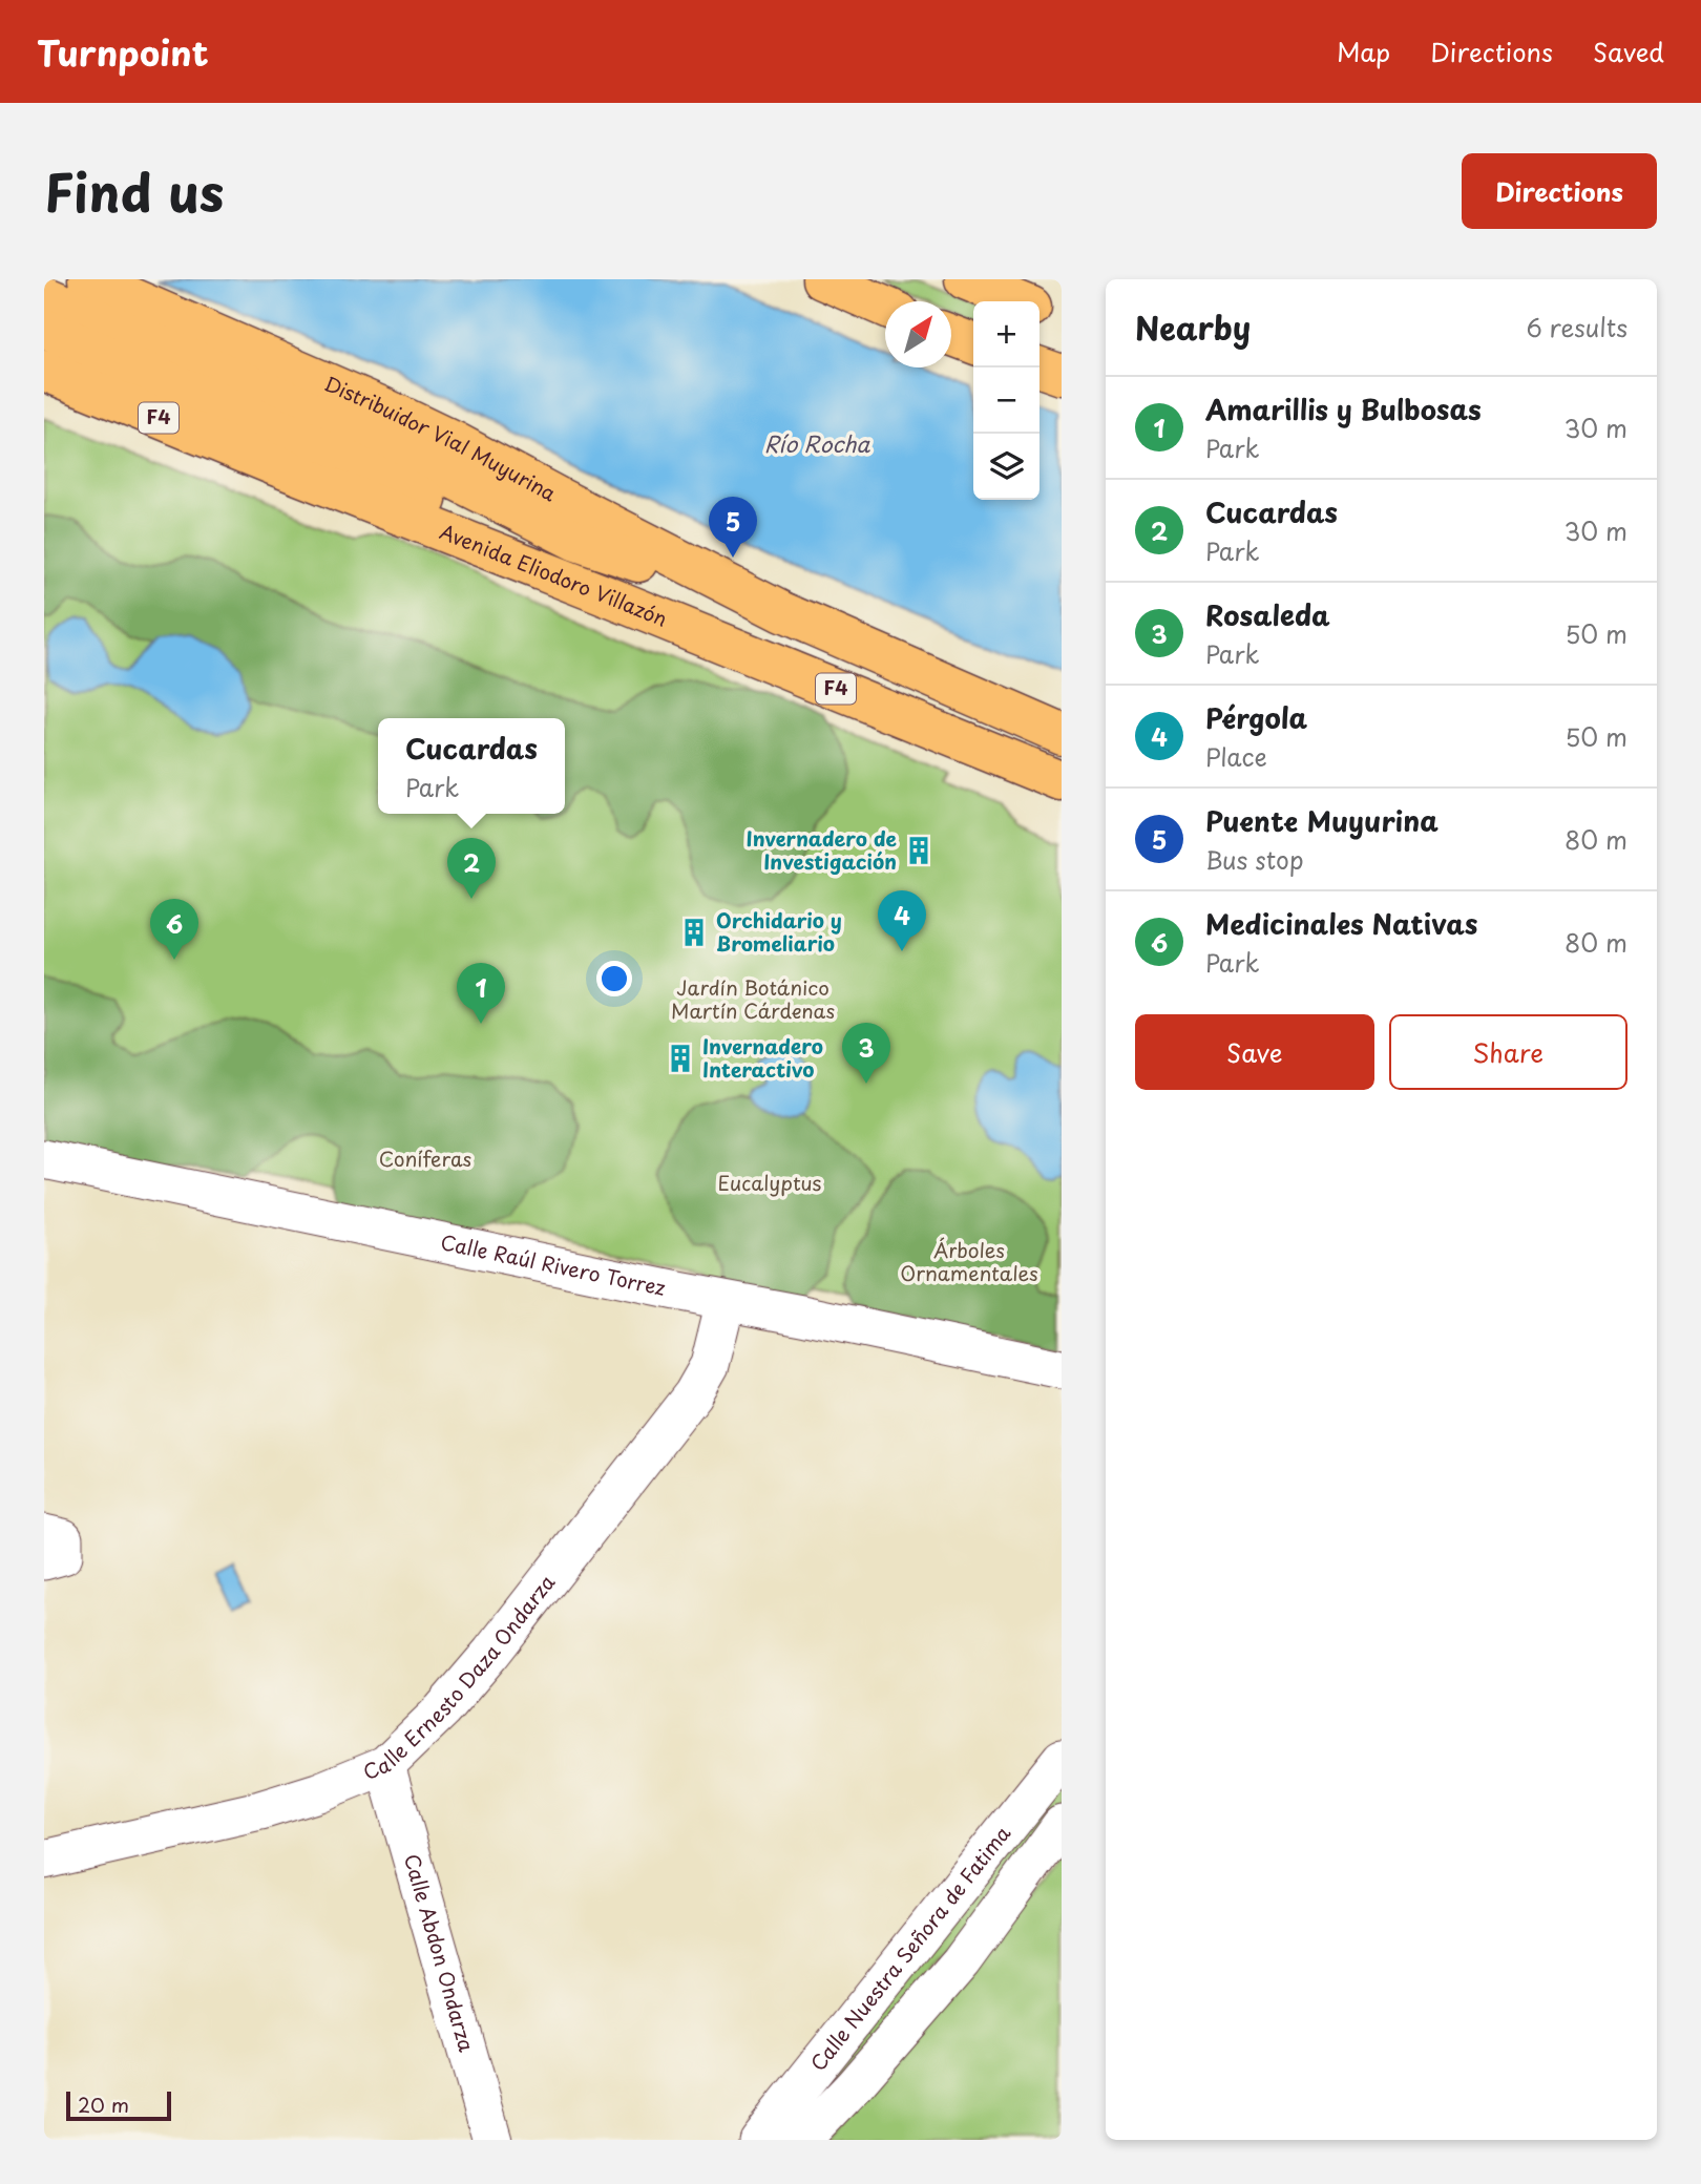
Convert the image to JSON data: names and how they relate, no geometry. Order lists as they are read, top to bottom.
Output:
{
  "streets": {
    "main road": ["F4", "Distribuidor Vial Muyurina", "Avenida Eliodoro Villazón"],
    "street": [
      "Calle Raúl Rivero Torrez",
      "Calle Ernesto Daza Ondarza",
      "Calle Nuestra Señora de Fatima",
      "Calle Abdon Ondarza"
    ]
  },
  "crossings": [
    ["F4", "Distribuidor Vial Muyurina"],
    ["Calle Raúl Rivero Torrez", "Calle Ernesto Daza Ondarza"],
    ["Calle Ernesto Daza Ondarza", "Calle Abdon Ondarza"]
  ],
  "water": ["Río Rocha"],
  "parks": [
    "Jardín Botánico Martín Cárdenas",
    "Coníferas",
    "Eucalyptus",
    "Árboles Ornamentales"
  ],
  "places": {
    "building": ["Invernadero de Investigación", "Orchidario y Bromeliario", "Invernadero Interactivo"]
  },
  "scale_bar": "20 m",
  "north": "top right",
  "page": {
    "header": "Turnpoint",
    "nav": ["Map", "Directions", "Saved"],
    "title": "Find us",
    "buttons": [
      "Directions",
      ["Save", "Share"]
    ],
    "heading": ["Nearby", "6 results"],
    "map_buttons": ["+", "−"],
    "list": [
      {
        "mark": "1",
        "name": "Amarillis y Bulbosas",
        "note": "Park",
        "value": "30 m"
      },
      {
        "mark": "2",
        "name": "Cucardas",
        "note": "Park",
        "value": "30 m"
      },
      {
        "mark": "3",
        "name": "Rosaleda",
        "note": "Park",
        "value": "50 m"
      },
      {
        "mark": "4",
        "name": "Pérgola",
        "note": "Place",
        "value": "50 m"
      },
      {
        "mark": "5",
        "name": "Puente Muyurina",
        "note": "Bus stop",
        "value": "80 m"
      },
      {
        "mark": "6",
        "name": "Medicinales Nativas",
        "note": "Park",
        "value": "80 m"
      }
    ],
    "pins": [
      "5",
      "2",
      "4",
      "6",
      "1",
      "3"
    ],
    "popup": ["Cucardas", "Park"],
    "scale": "20 m"
  }
}
